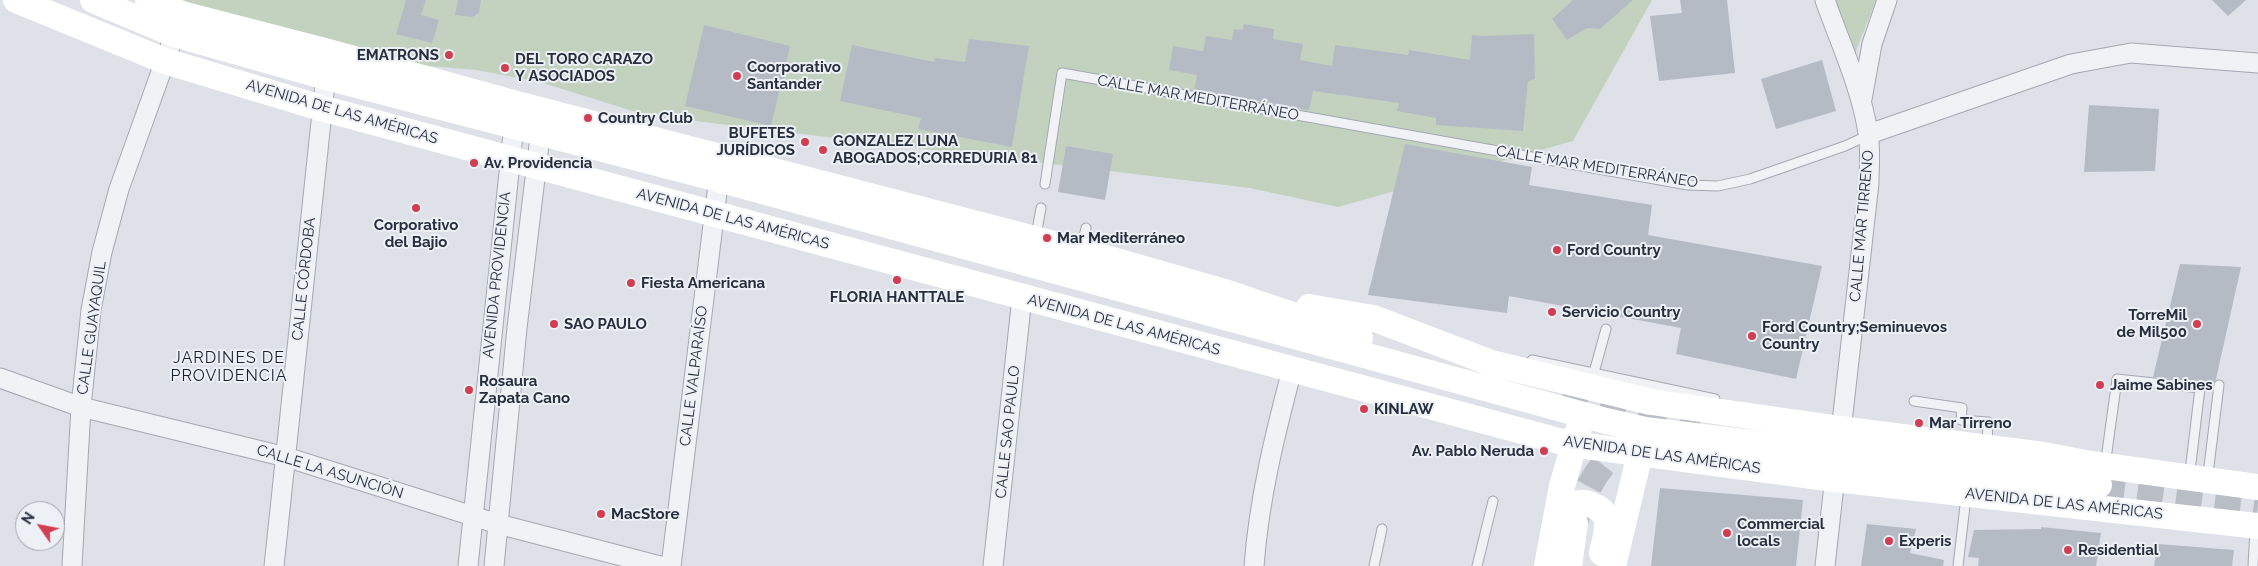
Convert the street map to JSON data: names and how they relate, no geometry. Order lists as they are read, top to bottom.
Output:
{
  "streets": {
    "main road": ["AVENIDA DE LAS AMÉRICAS"],
    "street": [
      "CALLE MAR MEDITERRÁNEO",
      "CALLE MAR TIRRENO",
      "AVENIDA PROVIDENCIA",
      "CALLE CÓRDOBA",
      "CALLE GUAYAQUIL",
      "CALLE VALPARAÍSO",
      "CALLE SAO PAULO",
      "CALLE LA ASUNCIÓN"
    ]
  },
  "crossings": [
    ["CALLE MAR MEDITERRÁNEO", "CALLE MAR TIRRENO"],
    ["AVENIDA DE LAS AMÉRICAS", "CALLE MAR TIRRENO"],
    ["AVENIDA DE LAS AMÉRICAS", "AVENIDA PROVIDENCIA"],
    ["AVENIDA DE LAS AMÉRICAS", "CALLE CÓRDOBA"],
    ["AVENIDA DE LAS AMÉRICAS", "CALLE GUAYAQUIL"],
    ["AVENIDA DE LAS AMÉRICAS", "CALLE VALPARAÍSO"],
    ["AVENIDA DE LAS AMÉRICAS", "CALLE SAO PAULO"],
    ["AVENIDA PROVIDENCIA", "CALLE LA ASUNCIÓN"],
    ["CALLE CÓRDOBA", "CALLE LA ASUNCIÓN"],
    ["CALLE GUAYAQUIL", "CALLE LA ASUNCIÓN"]
  ],
  "districts": ["JARDINES DE PROVIDENCIA"],
  "places": [
    "EMATRONS",
    "DEL TORO CARAZO Y ASOCIADOS",
    "Coorporativo Santander",
    "Country Club",
    "BUFETES JURÍDICOS",
    "GONZALEZ LUNA ABOGADOS;CORREDURIA 81",
    "Av. Providencia",
    "Corporativo del Bajio",
    "Mar Mediterráneo",
    "Ford Country",
    "FLORIA HANTTALE",
    "Fiesta Americana",
    "Servicio Country",
    "SAO PAULO",
    "TorreMil de Mil500",
    "Ford Country;Seminuevos Country",
    "Jaime Sabines",
    "Rosaura Zapata Cano",
    "KINLAW",
    "Mar Tirreno",
    "Av. Pablo Neruda",
    "MacStore",
    "Commercial locals",
    "Experis",
    "Residential"
  ],
  "north": "top left"
}
